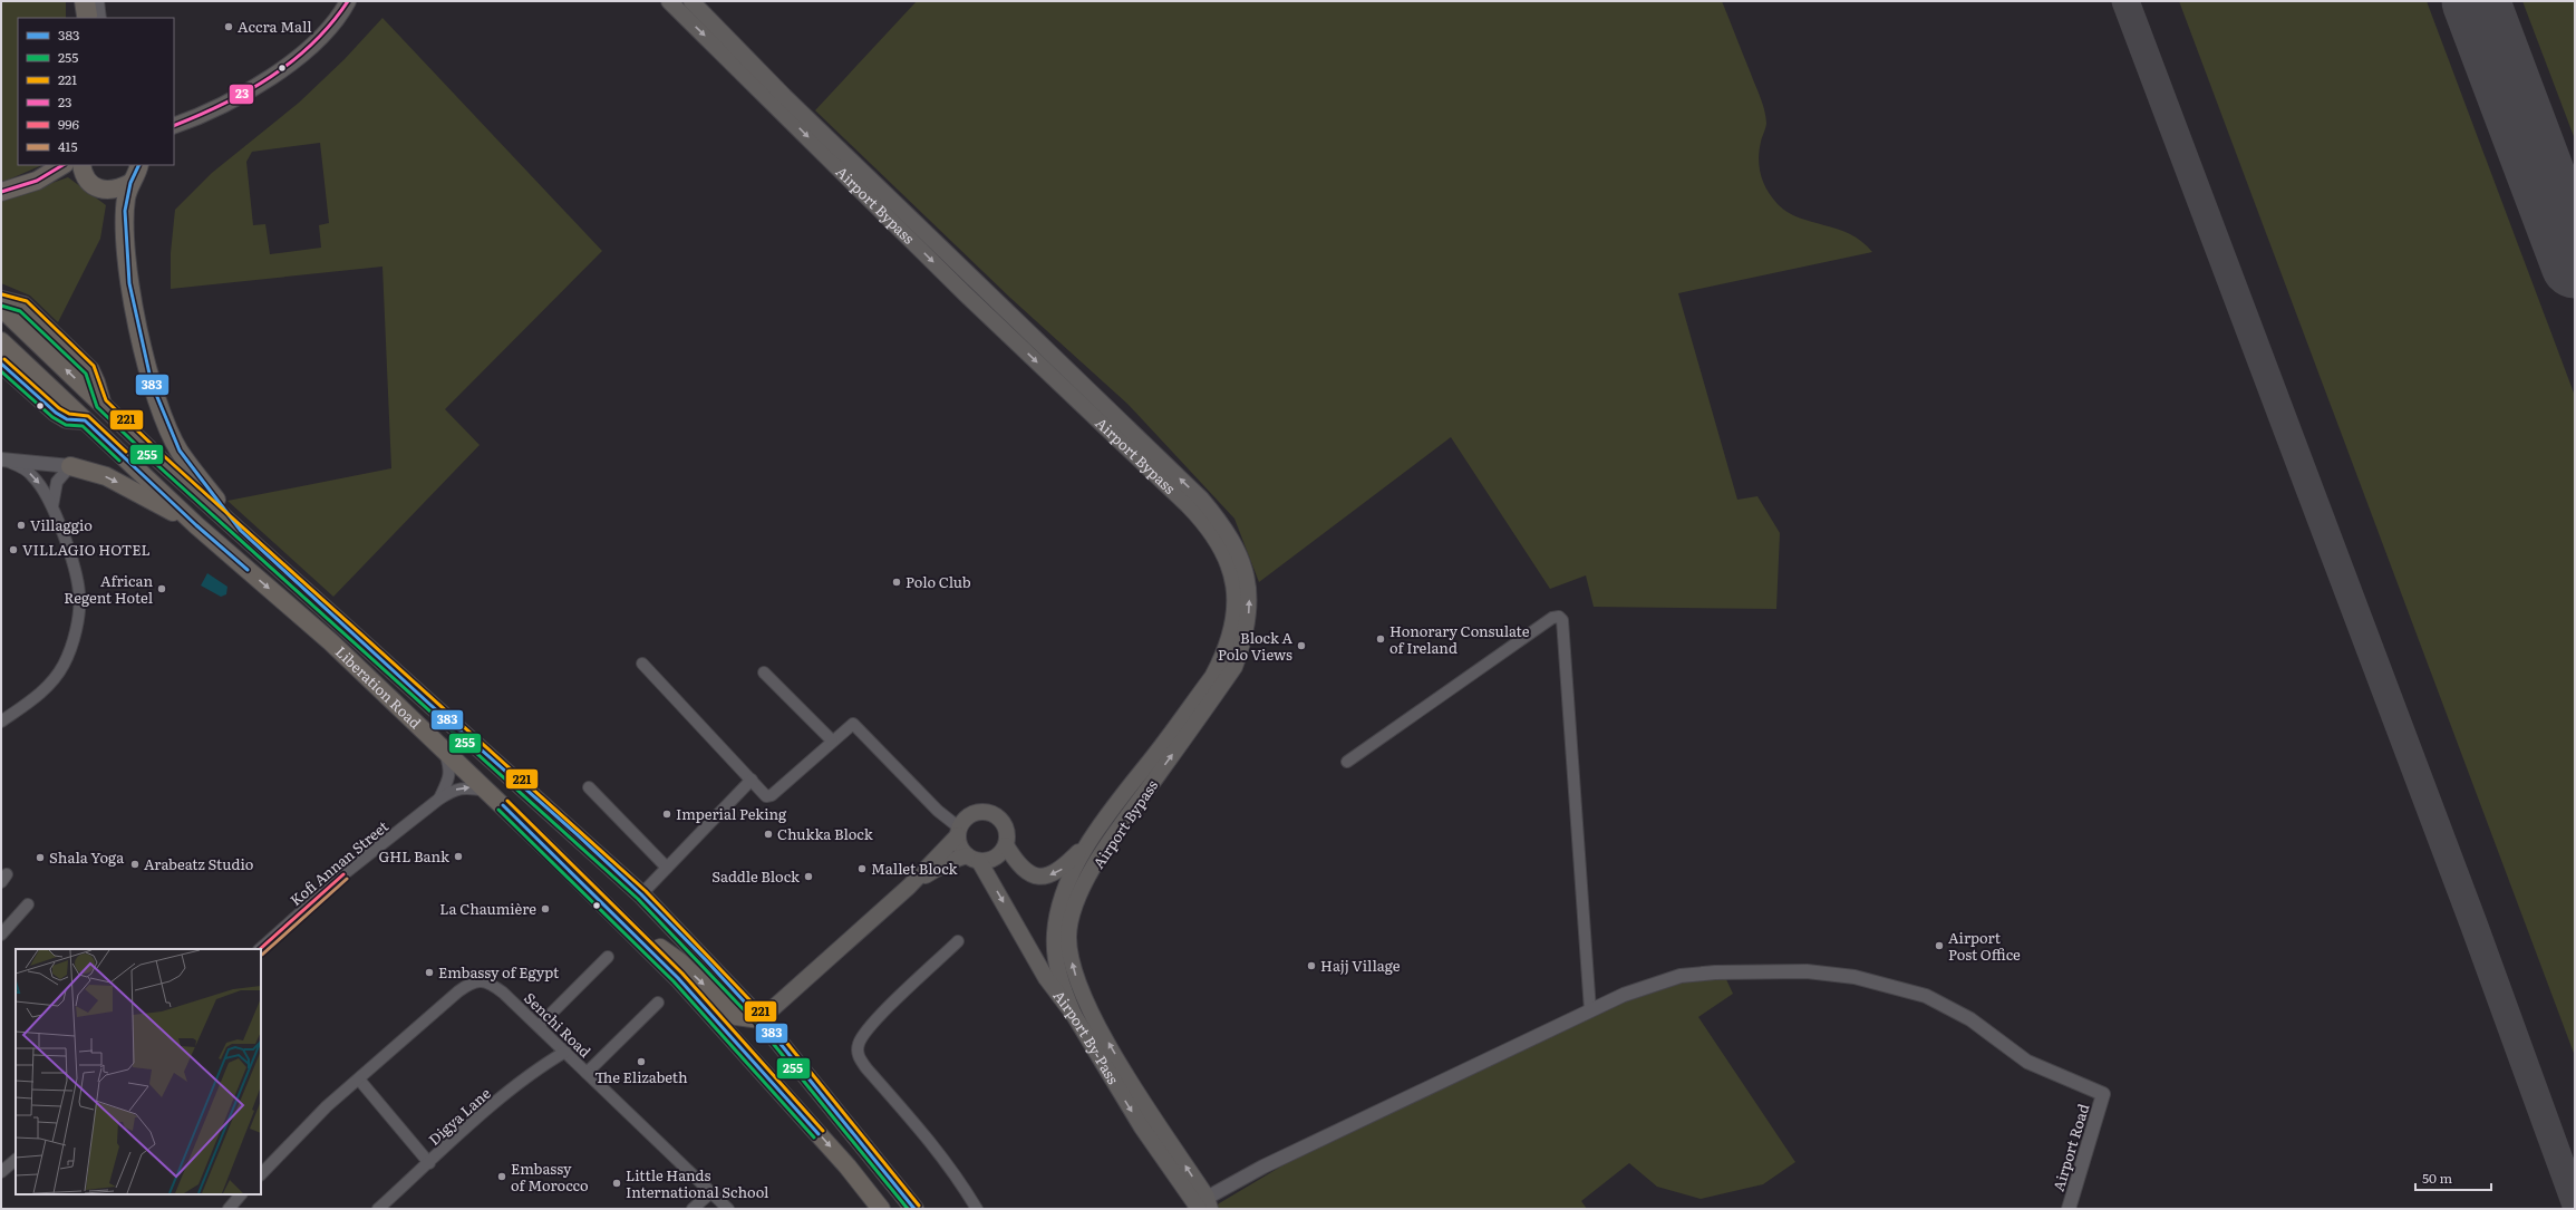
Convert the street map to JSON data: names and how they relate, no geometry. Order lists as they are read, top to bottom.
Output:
{
  "streets": {
    "highway": ["Liberation Road"],
    "main road": ["Airport Bypass", "Airport By-Pass"],
    "street": [
      "Kofi Annan Street",
      "Senchi Road",
      "Digya Lane",
      "Airport Road"
    ]
  },
  "crossings": [
    ["Airport Bypass", "Airport By-Pass"],
    ["Liberation Road", "Kofi Annan Street"],
    ["Senchi Road", "Digya Lane"]
  ],
  "places": [
    "Accra Mall",
    "Villaggio",
    "VILLAGIO HOTEL",
    "Polo Club",
    "African Regent Hotel",
    "Honorary Consulate of Ireland",
    "Block A Polo Views",
    "Imperial Peking",
    "Chukka Block",
    "GHL Bank",
    "Shala Yoga",
    "Arabeatz Studio",
    "Mallet Block",
    "Saddle Block",
    "La Chaumière",
    "Airport Post Office",
    "Hajj Village",
    "Embassy of Egypt",
    "The Elizabeth",
    "Embassy of Morocco",
    "Little Hands International School"
  ],
  "lines": [
    "transit line 23",
    "transit line 383",
    "transit line 221",
    "transit line 255",
    "transit line 996",
    "transit line 415"
  ],
  "legend": [
    "383",
    "255",
    "221",
    "23",
    "996",
    "415"
  ],
  "scale_bar": "50 m"
}
